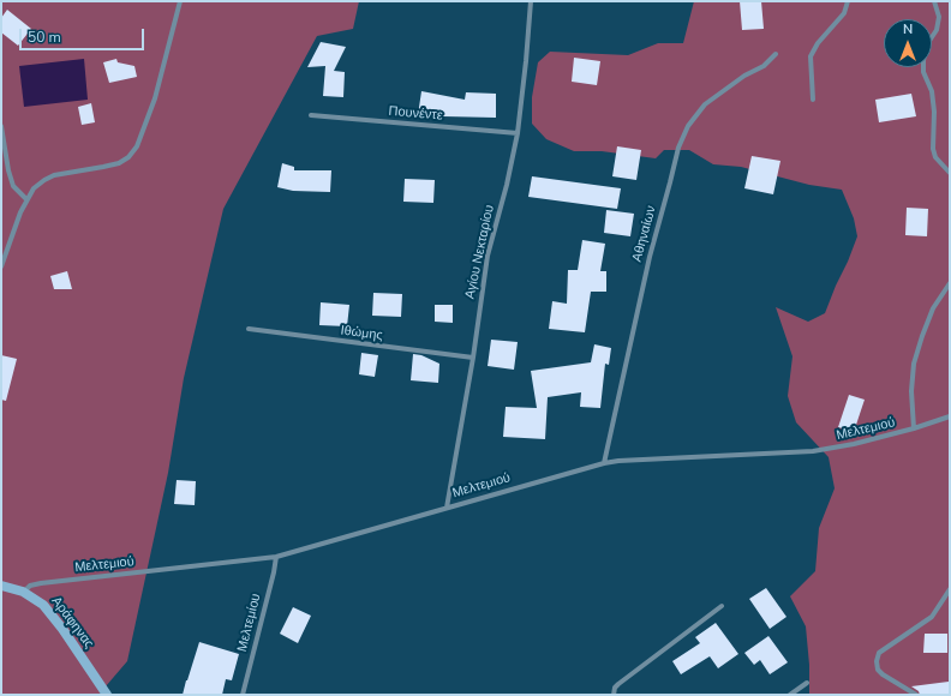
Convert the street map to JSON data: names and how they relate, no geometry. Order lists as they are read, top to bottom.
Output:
{
  "streets": {
    "main road": ["Αράφηνας"],
    "street": [
      "Πουνέντε",
      "Αθηναίων",
      "Αγίου Νεκταρίου",
      "Ιθώμης",
      "Μελτεμιού",
      "Μελτεμίου"
    ]
  },
  "crossings": [
    ["Πουνέντε", "Αγίου Νεκταρίου"],
    ["Αθηναίων", "Μελτεμιού"],
    ["Αγίου Νεκταρίου", "Ιθώμης"],
    ["Αγίου Νεκταρίου", "Μελτεμιού"],
    ["Μελτεμιού", "Αράφηνας"],
    ["Μελτεμιού", "Μελτεμίου"]
  ],
  "scale_bar": "50 m",
  "north": "top"
}
